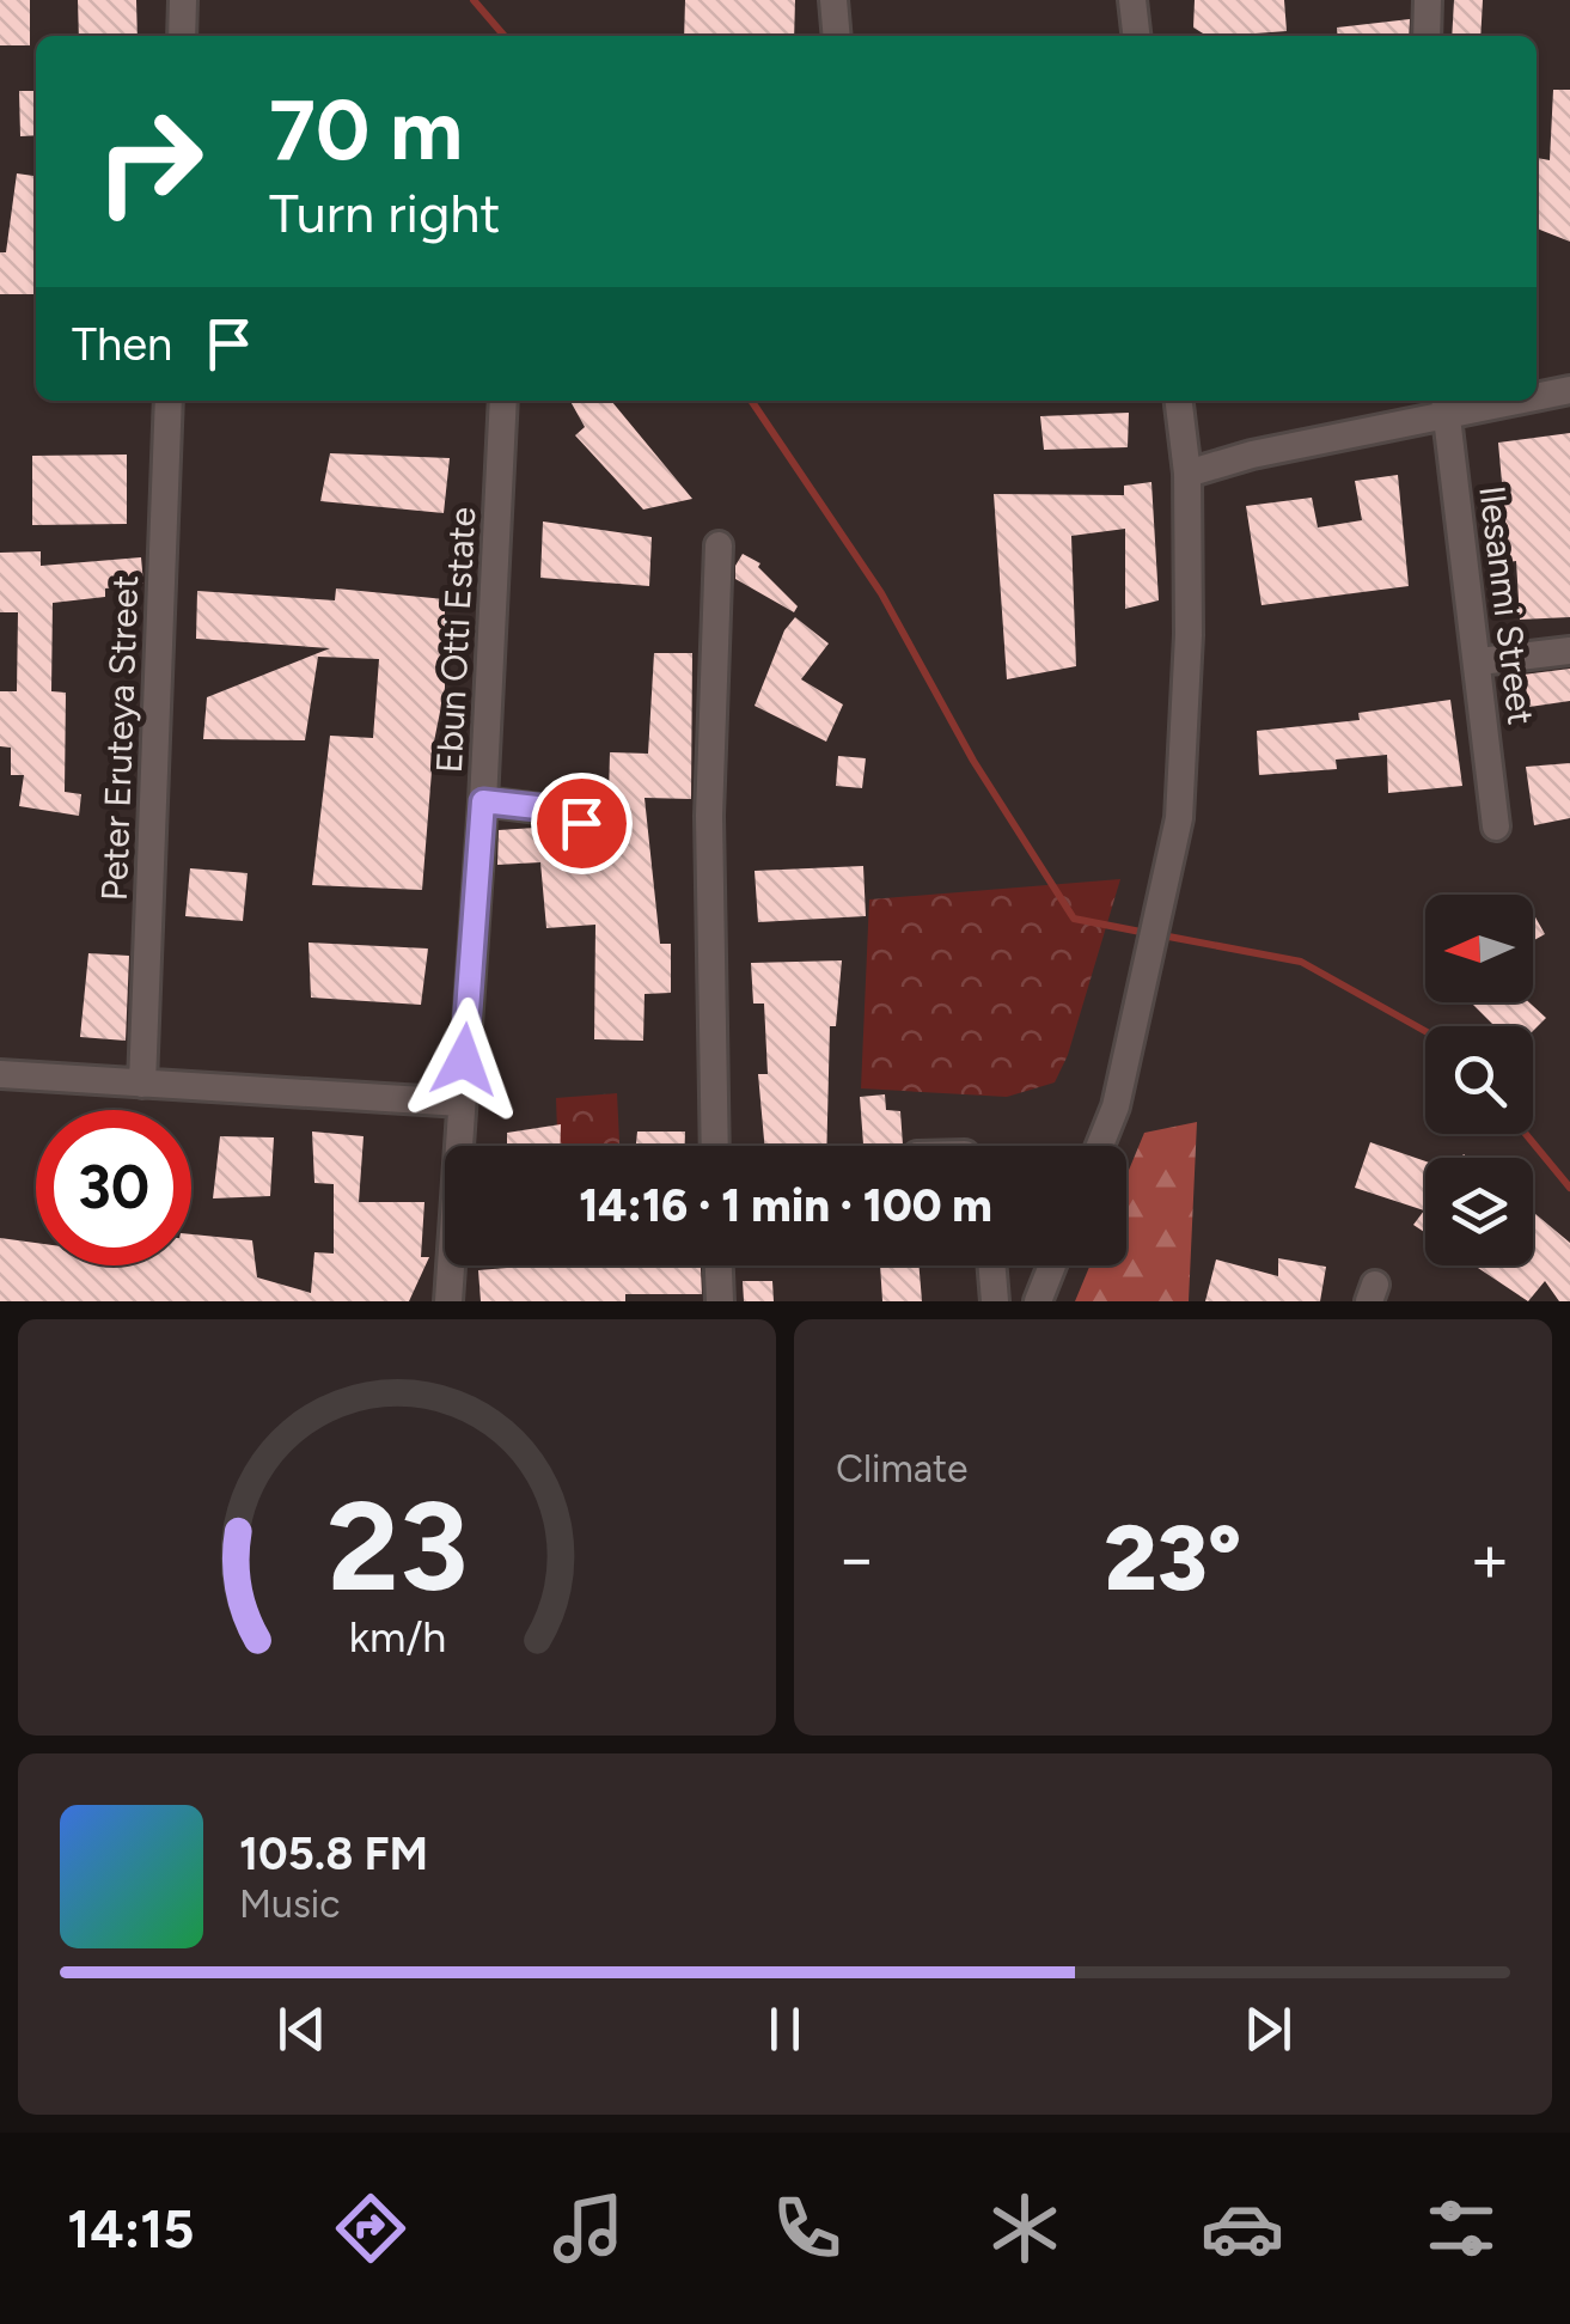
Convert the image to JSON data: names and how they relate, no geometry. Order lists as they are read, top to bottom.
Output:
{
  "streets": {
    "street": ["Ilesanmi Street", "Ebun Otti Estate", "Peter Eruteya Street"]
  },
  "north": "left",
  "page": {
    "turn": ["70 m", "Turn right"],
    "then": "Then",
    "limit": "30",
    "trip": "14:16 · 1 min · 100 m",
    "tile": "Climate",
    "heat": ["−", "23°", "+"],
    "song": ["105.8 FM", "Music"],
    "tabs": "14:15",
    "gauge": ["23", "km/h"]
  }
}
